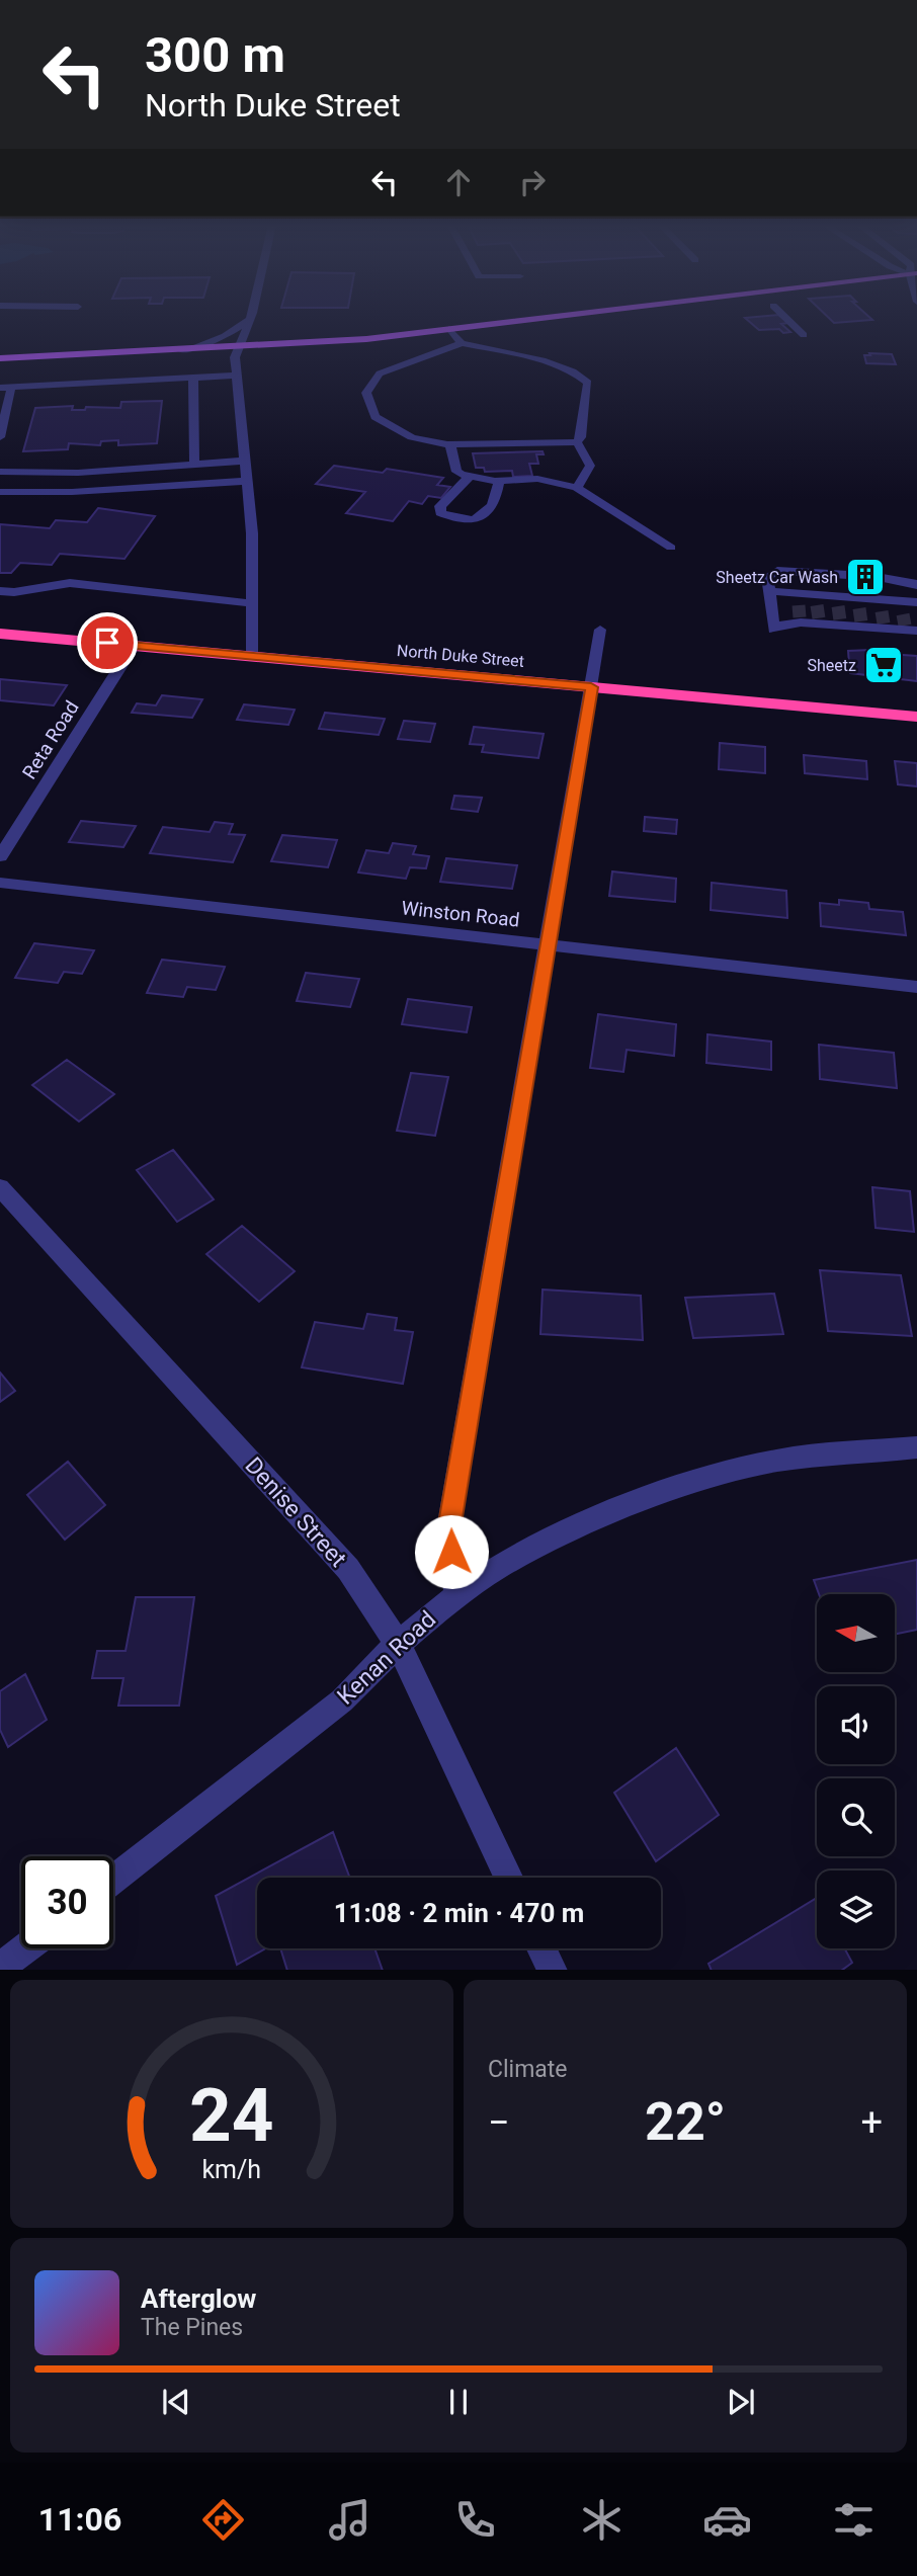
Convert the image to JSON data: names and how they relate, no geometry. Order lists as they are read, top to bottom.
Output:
{
  "streets": {
    "highway": ["North Duke Street"],
    "street": [
      "Reta Road",
      "Winston Road",
      "Denise Street",
      "Kenan Road"
    ]
  },
  "crossings": [
    ["North Duke Street", "Reta Road"],
    ["Denise Street", "Kenan Road"]
  ],
  "places": {
    "building": ["Sheetz Car Wash"],
    "supermarket": ["Sheetz"]
  },
  "north": "left",
  "page": {
    "turn": ["300 m", "North Duke Street"],
    "limit": "30",
    "trip": "11:08 · 2 min · 470 m",
    "tile": "Climate",
    "heat": ["−", "22°", "+"],
    "song": ["Afterglow", "The Pines"],
    "tabs": "11:06",
    "gauge": ["24", "km/h"]
  }
}
